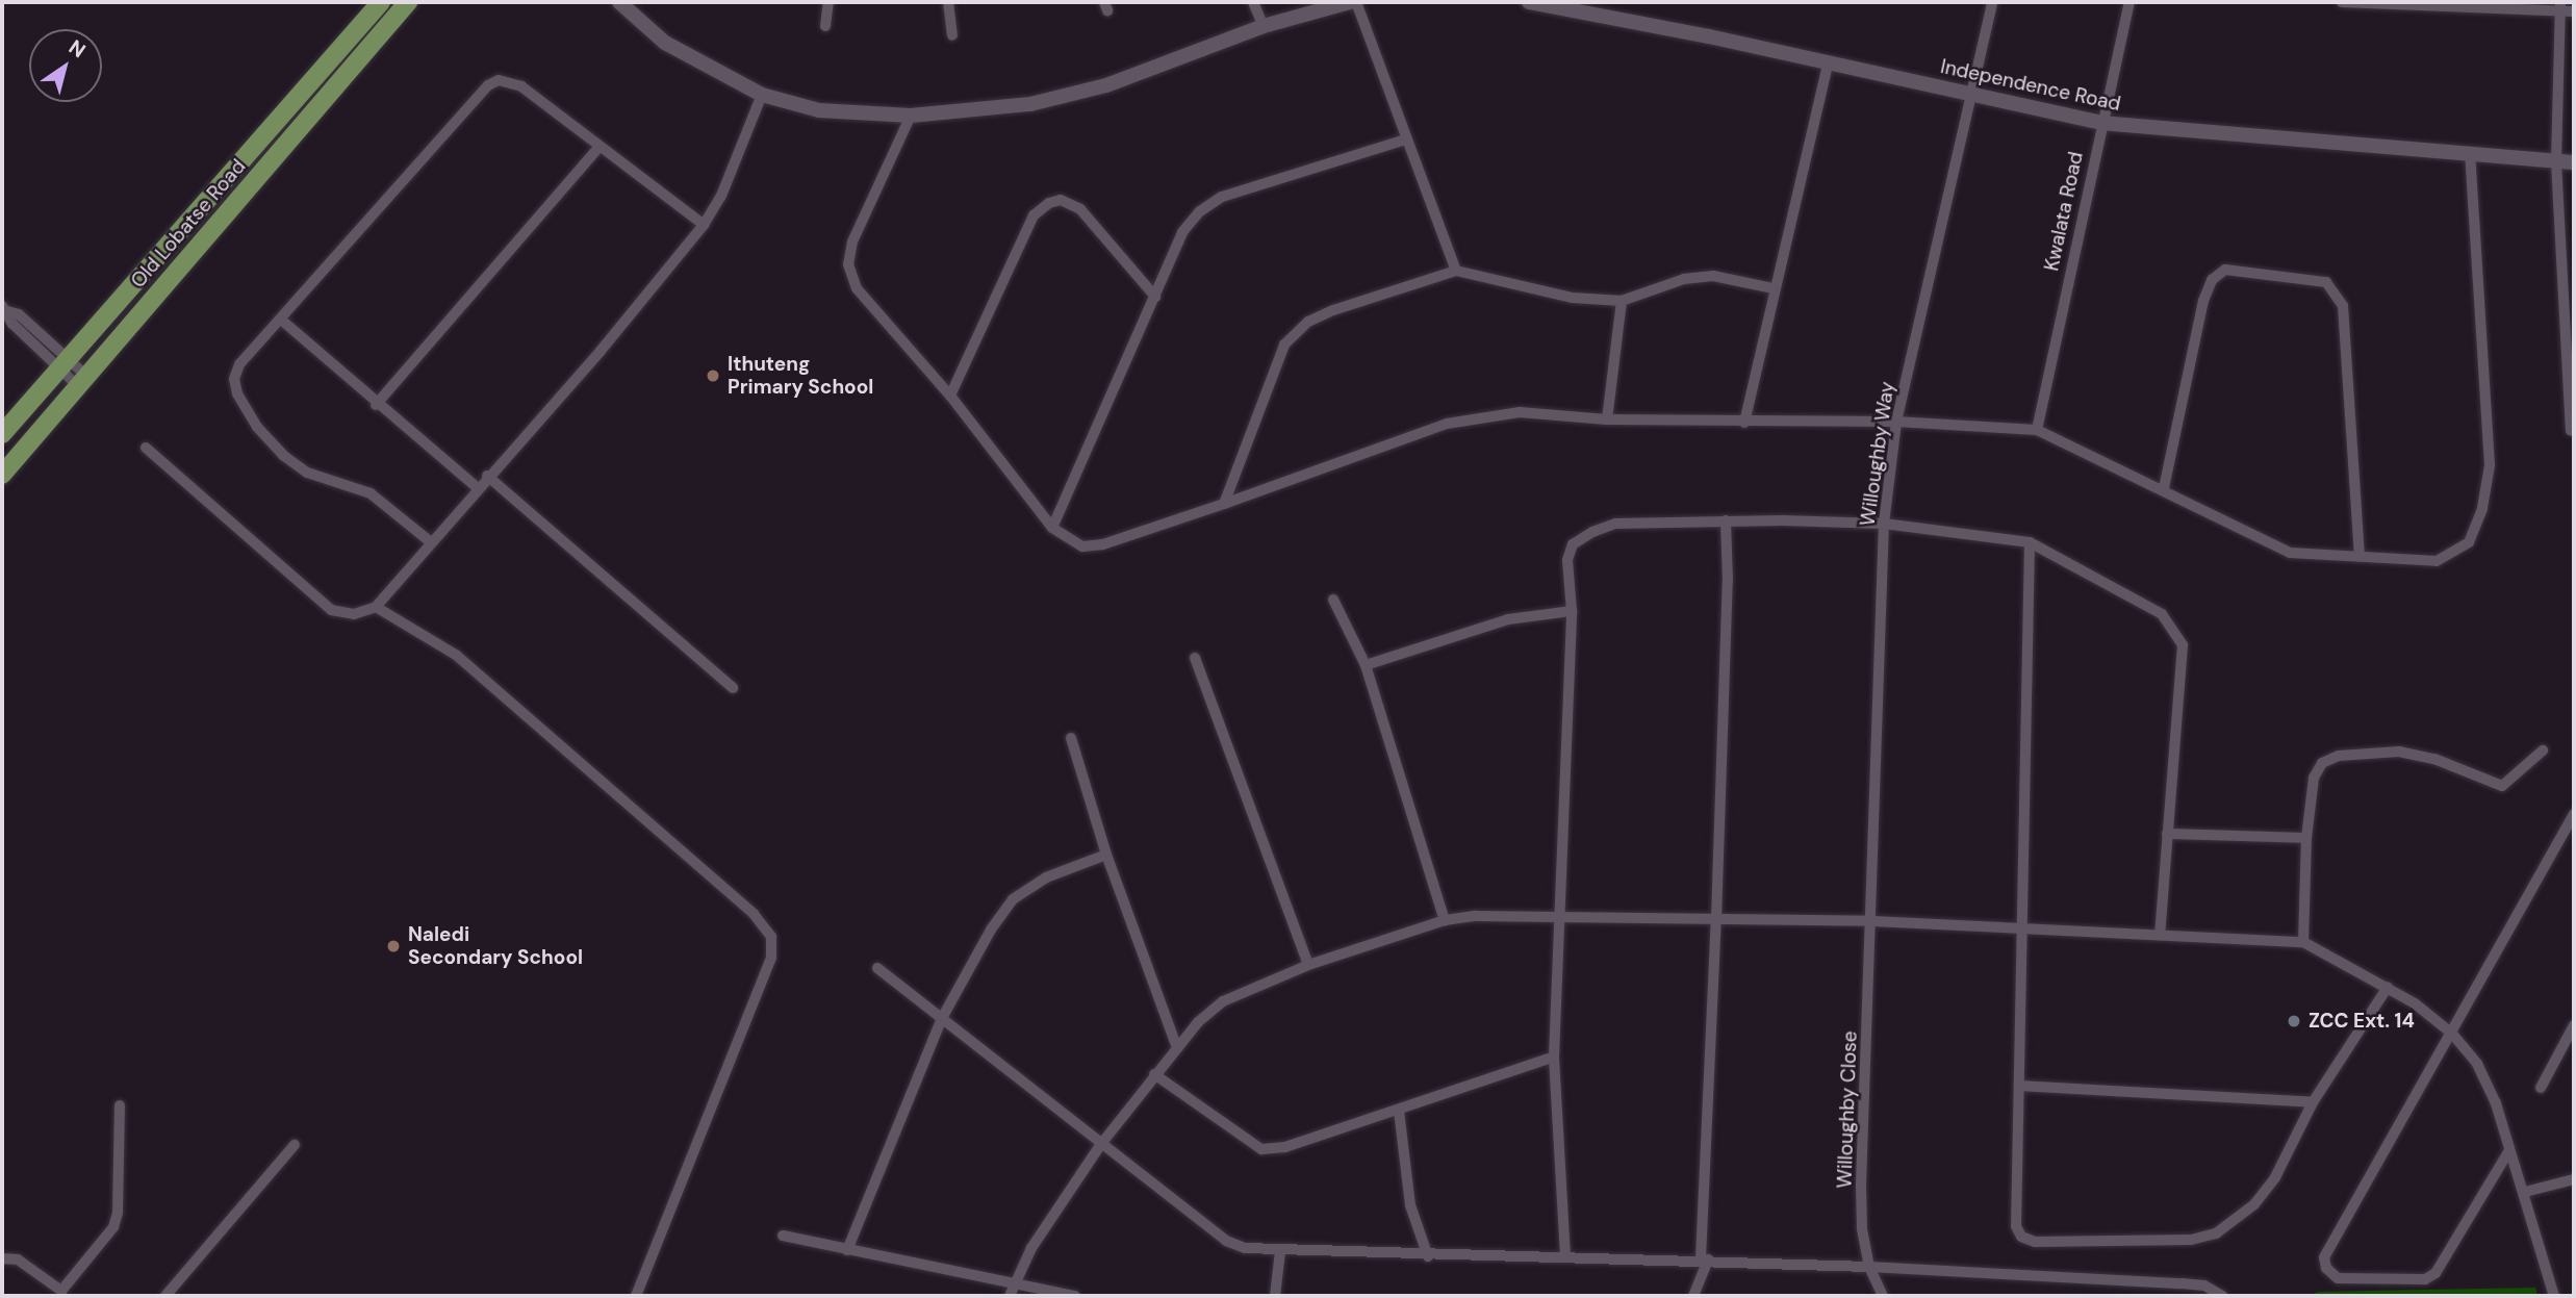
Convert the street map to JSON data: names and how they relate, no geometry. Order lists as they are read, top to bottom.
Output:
{
  "streets": {
    "main road": ["Old Lobatse Road"],
    "street": [
      "Independence Road",
      "Kwalata Road",
      "Willoughby Way",
      "Willoughby Close"
    ]
  },
  "crossings": [
    ["Independence Road", "Kwalata Road"],
    ["Independence Road", "Willoughby Way"],
    ["Willoughby Way", "Willoughby Close"]
  ],
  "places": ["Ithuteng Primary School", "Naledi Secondary School", "ZCC Ext. 14"],
  "north": "top right"
}
